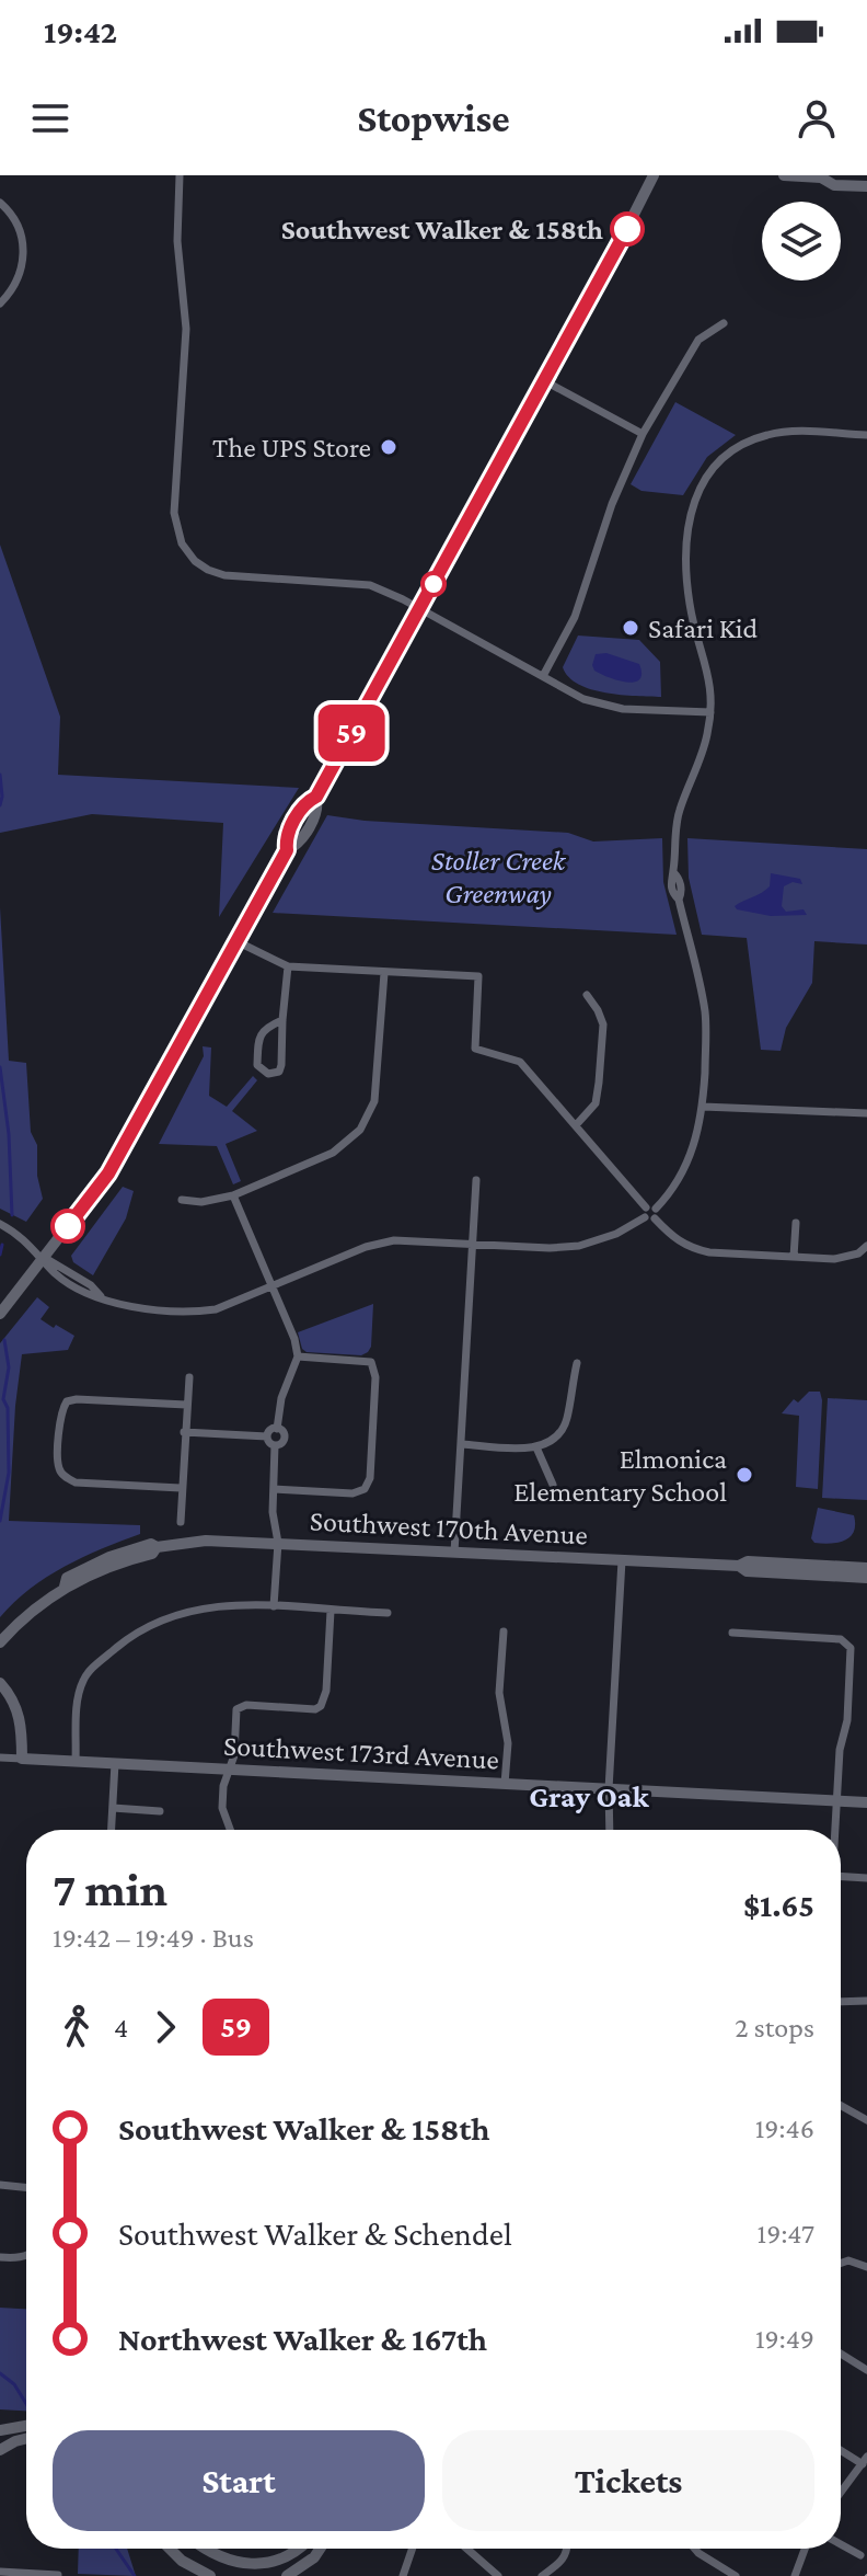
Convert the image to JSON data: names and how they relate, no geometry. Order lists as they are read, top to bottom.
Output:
{
  "streets": {
    "main road": ["Southwest 170th Avenue", "Southwest 173rd Avenue"]
  },
  "districts": ["Gray Oak"],
  "parks": ["Stoller Creek Greenway"],
  "places": [
    "Southwest Walker & 158th",
    "The UPS Store",
    "Safari Kid",
    "Elmonica Elementary School"
  ],
  "lines": ["bus line 59"],
  "page": {
    "status": "19:42",
    "header": "Stopwise",
    "on_map": "59",
    "heading": ["7 min", "19:42 – 19:49 · Bus", "$1.65"],
    "legs": ["4", "59", "2 stops"],
    "list": [
      {
        "name": "Southwest Walker & 158th",
        "value": "19:46"
      },
      {
        "name": "Southwest Walker & Schendel",
        "value": "19:47"
      },
      {
        "name": "Northwest Walker & 167th",
        "value": "19:49"
      }
    ],
    "buttons": ["Start", "Tickets"]
  }
}
